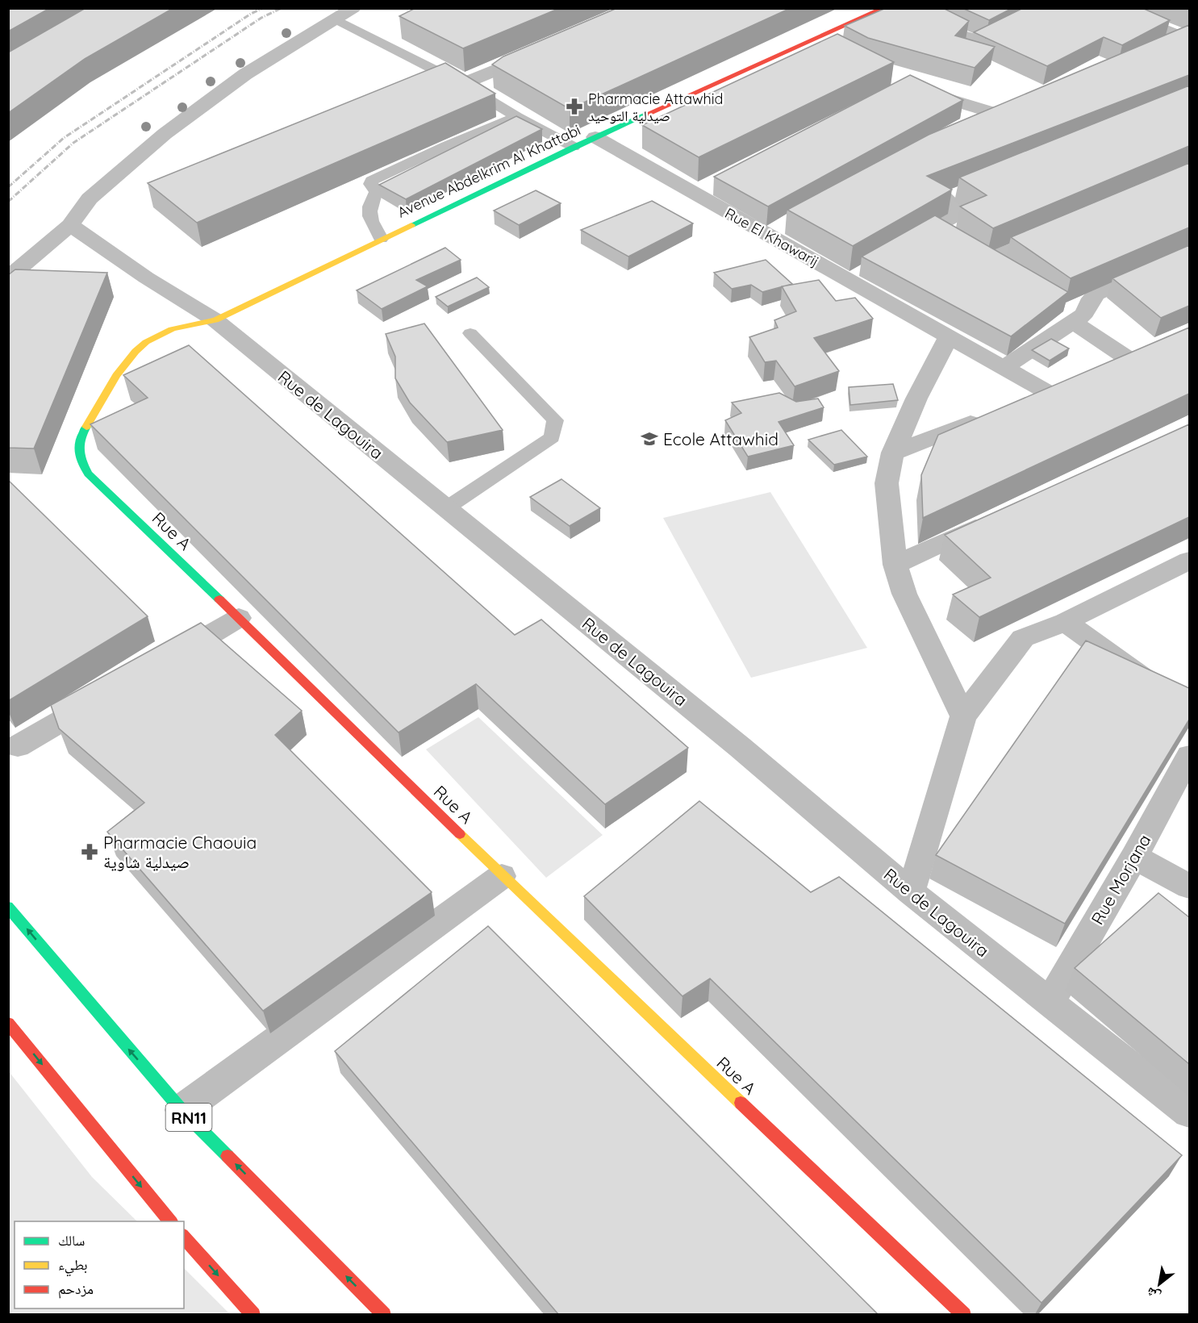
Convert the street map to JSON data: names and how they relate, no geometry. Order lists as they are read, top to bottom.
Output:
{
  "streets": {
    "street": [
      "Avenue Abdelkrim Al Khattabi",
      "Rue El Khawarij",
      "Rue de Lagouira",
      "Rue A",
      "Rue Morjana",
      "RN11"
    ]
  },
  "crossings": [
    ["Avenue Abdelkrim Al Khattabi", "Rue El Khawarij"],
    ["Avenue Abdelkrim Al Khattabi", "Rue de Lagouira"],
    ["Avenue Abdelkrim Al Khattabi", "Rue A"],
    ["Rue de Lagouira", "Rue A"],
    ["Rue de Lagouira", "Rue Morjana"]
  ],
  "places": {
    "pharmacy": ["Pharmacie Attawhid صيدلية التوحيد", "Pharmacie Chaouia صيدلية شاوية"],
    "school or university": ["Ecole Attawhid"]
  },
  "legend": ["سالك", "بطيء", "مزدحم"],
  "north": "bottom left"
}
